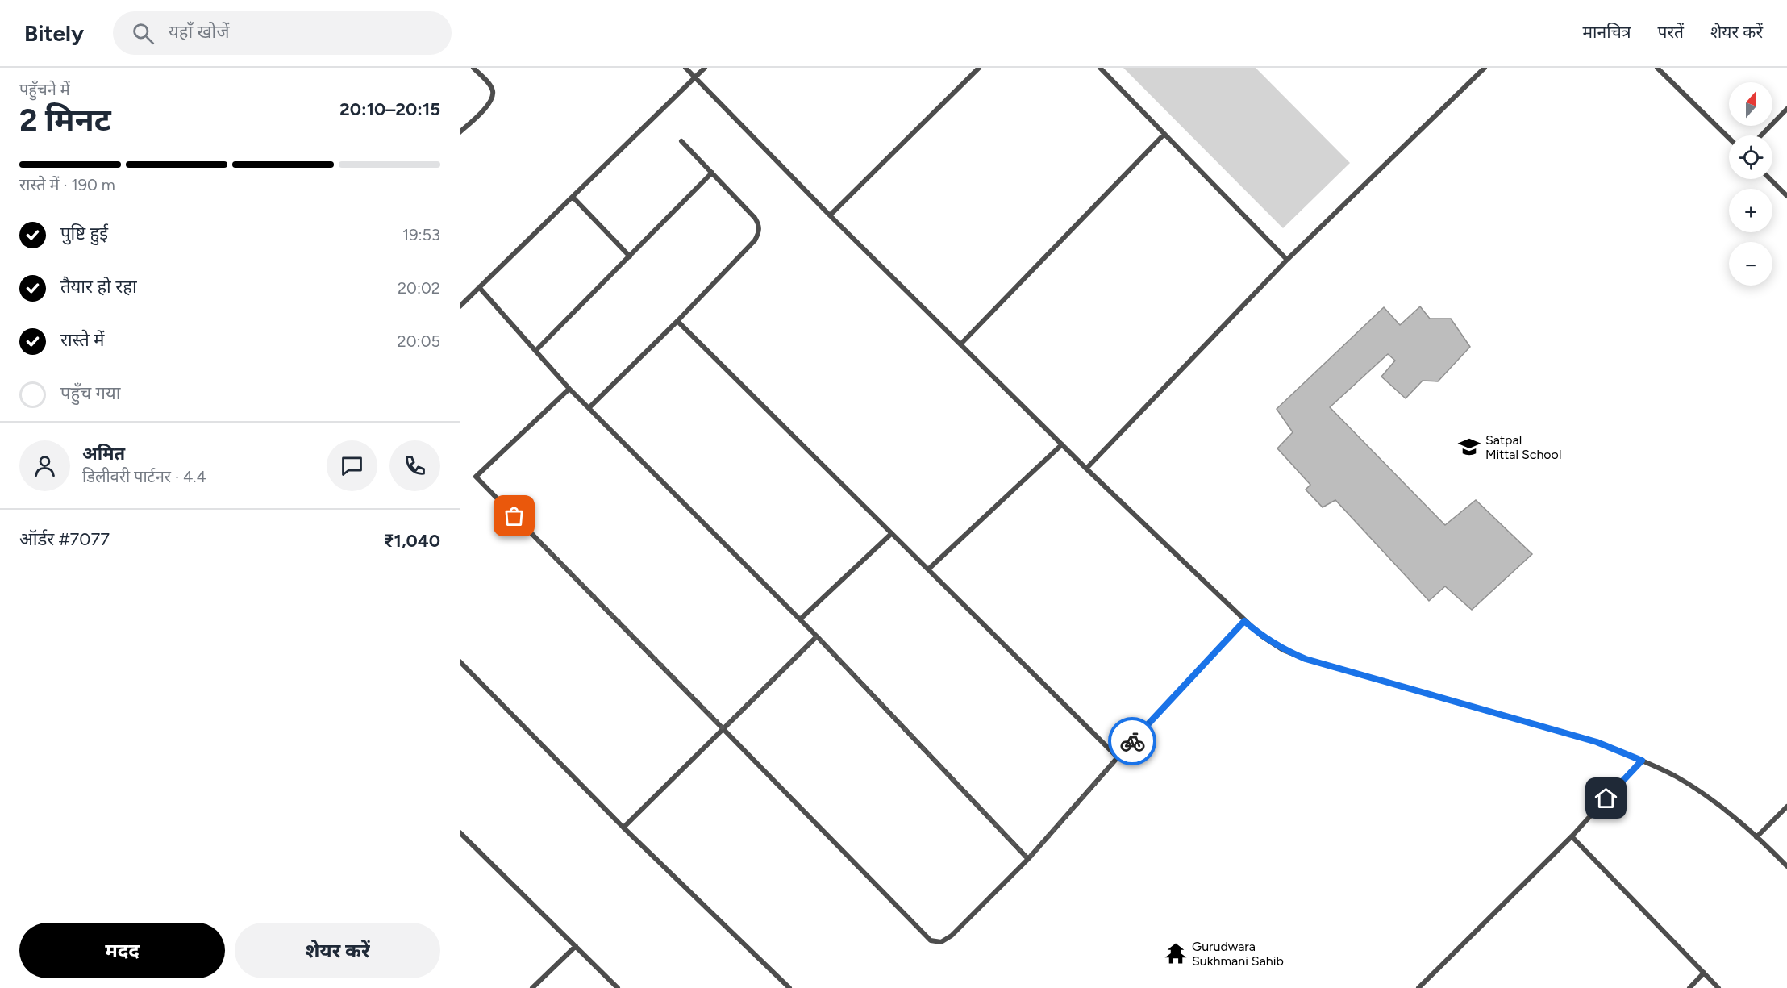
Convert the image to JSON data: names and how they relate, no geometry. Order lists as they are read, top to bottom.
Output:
{
  "places": {
    "school or university": ["Satpal Mittal School"],
    "temple": ["Gurudwara Sukhmani Sahib"]
  },
  "north": "top",
  "page": {
    "header": "Bitely",
    "search": "यहाँ खोजें",
    "nav": ["मानचित्र", "परतें", "शेयर करें"],
    "heading": ["2 मिनट", "पहुँचने में", "20:10–20:15"],
    "panel": [
      "अमित",
      "डिलीवरी पार्टनर · 4.4",
      "ऑर्डर #7077",
      "₹1,040"
    ],
    "map_buttons": ["+", "−"],
    "bar": "रास्ते में · 190 m",
    "list": [
      ["पुष्टि हुई", "19:53"],
      ["तैयार हो रहा", "20:02"],
      ["रास्ते में", "20:05"],
      "पहुँच गया"
    ],
    "buttons": ["मदद", "शेयर करें"]
  }
}
